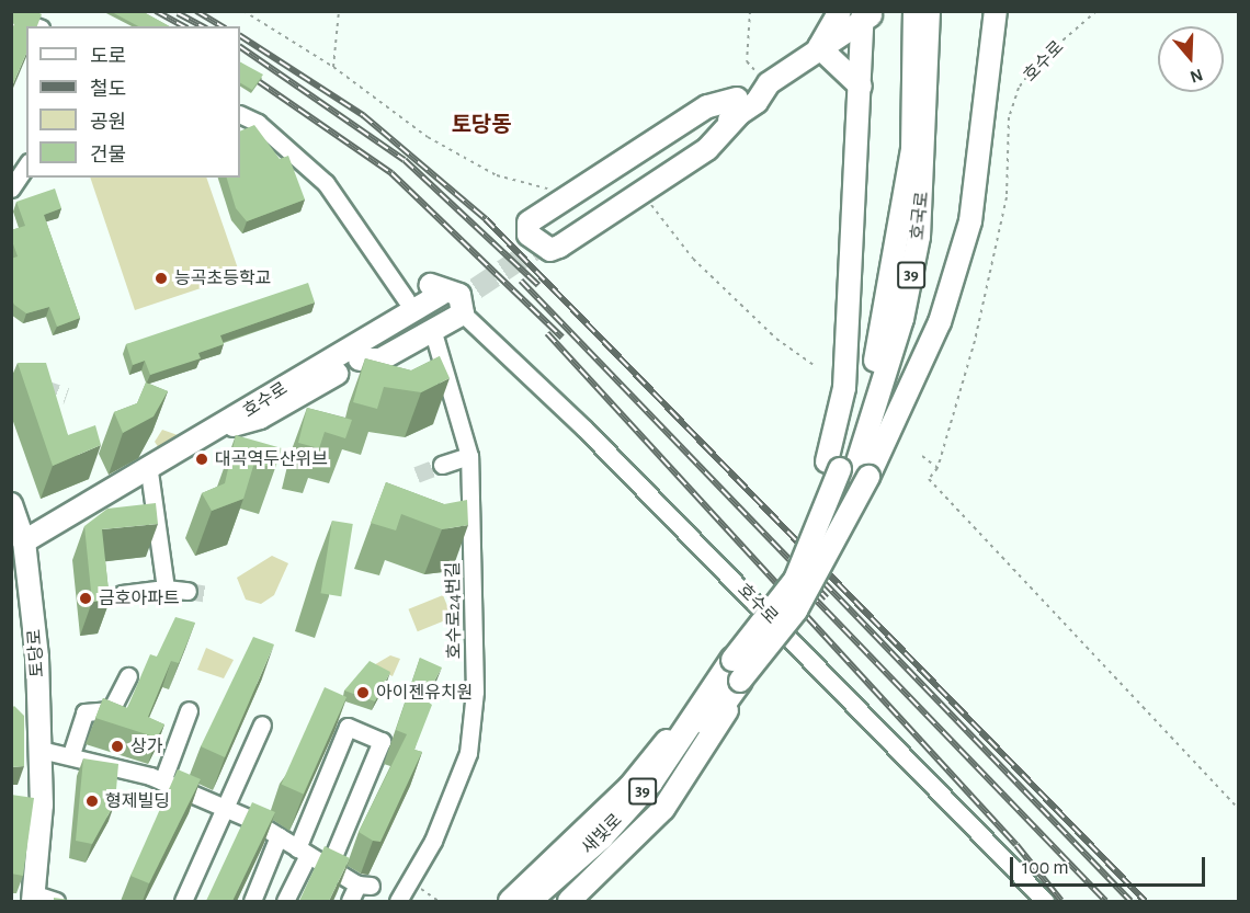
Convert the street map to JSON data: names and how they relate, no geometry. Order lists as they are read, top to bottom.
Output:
{
  "streets": {
    "highway": ["39", "새빛로"],
    "main road": ["호수로", "호국로", "토당로"],
    "street": ["호수로24번길"]
  },
  "crossings": [
    ["호수로", "토당로"],
    ["호국로", "39"],
    ["39", "새빛로"]
  ],
  "districts": ["토당동"],
  "places": [
    "능곡초등학교",
    "대곡역두산위브",
    "금호아파트",
    "아이젠유치원",
    "상가",
    "형제빌딩"
  ],
  "legend": [
    "도로",
    "철도",
    "공원",
    "건물"
  ],
  "scale_bar": "100 m",
  "north": "bottom"
}
